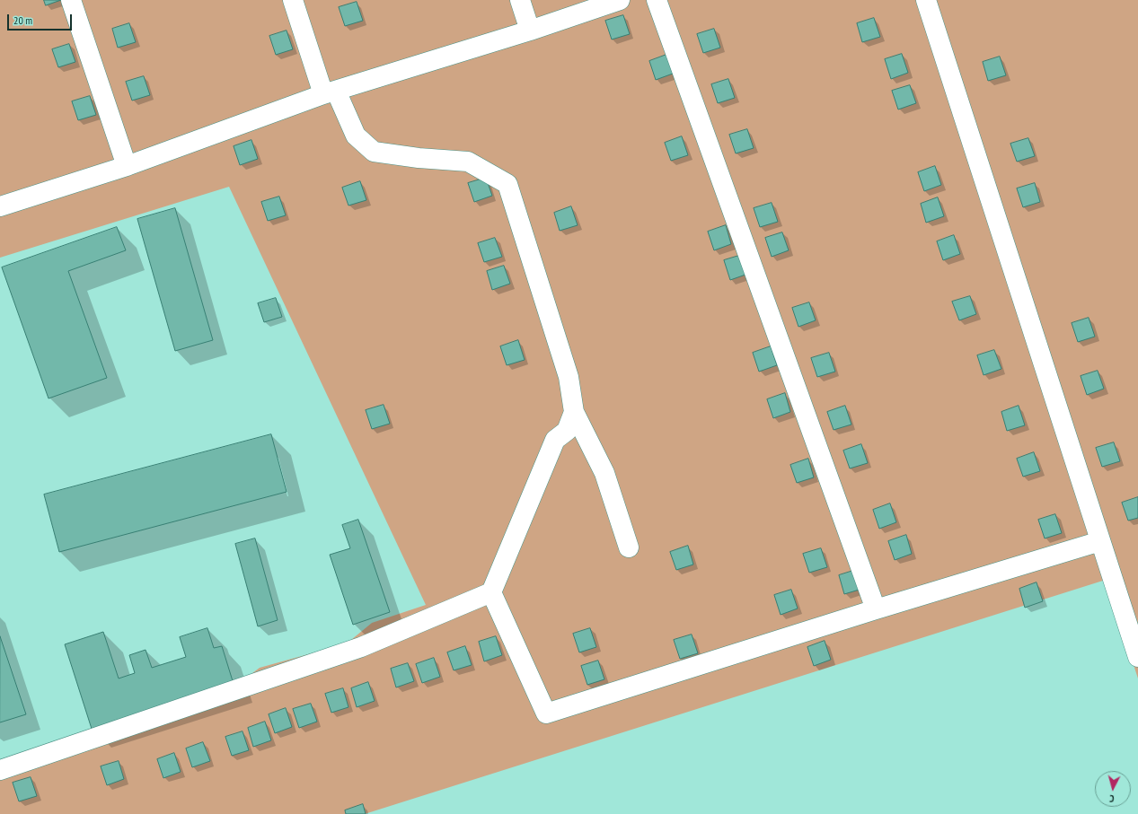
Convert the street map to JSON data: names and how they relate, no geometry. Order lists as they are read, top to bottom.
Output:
{
  "scale_bar": "20 m",
  "north": "bottom"
}
